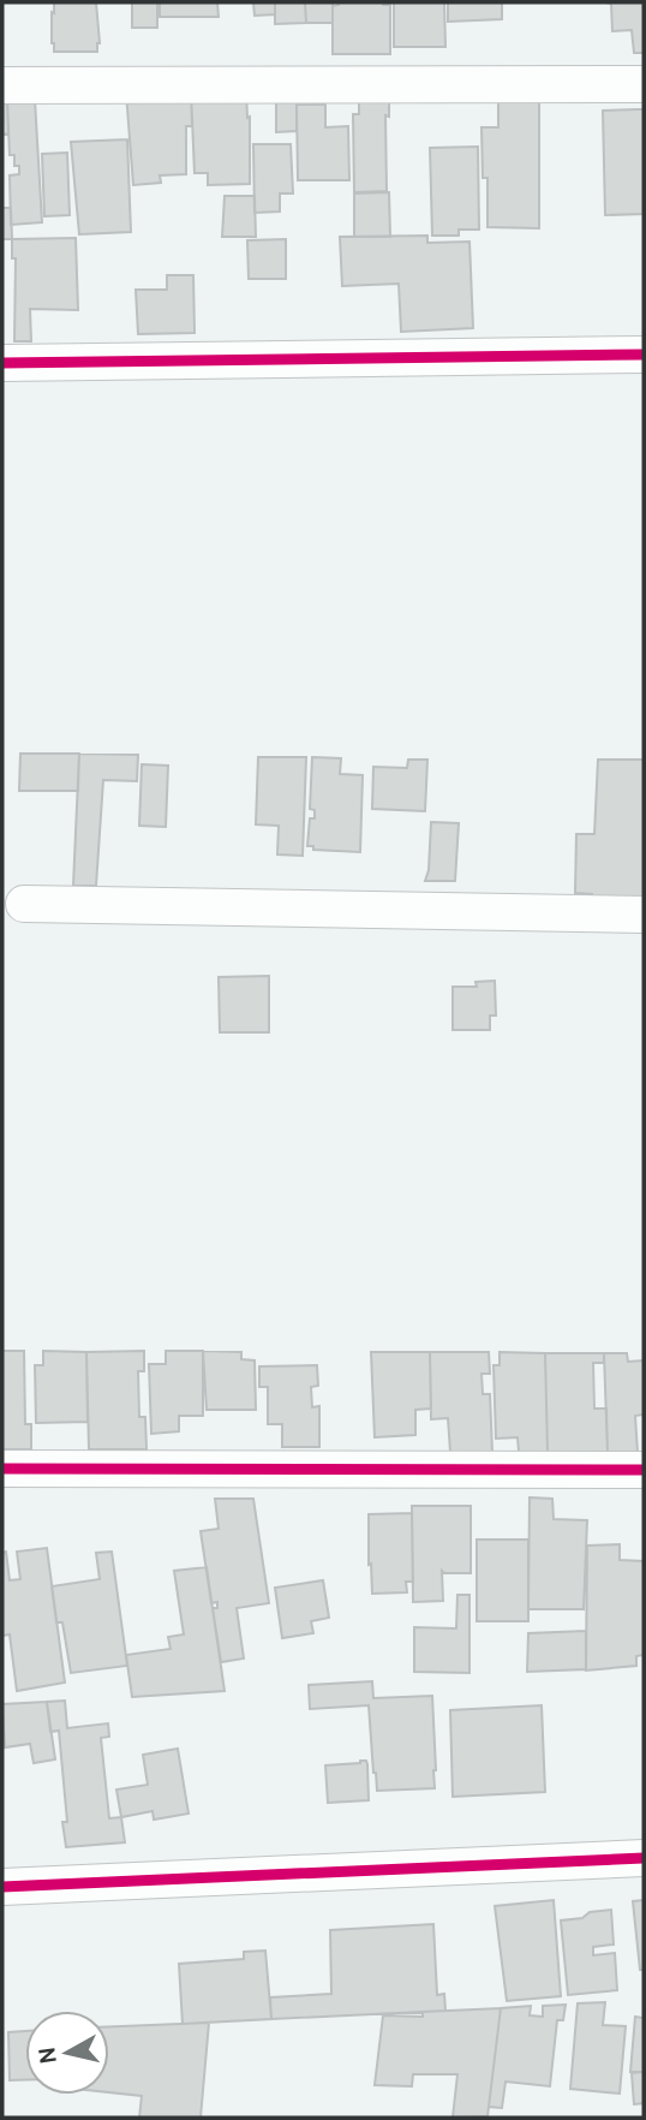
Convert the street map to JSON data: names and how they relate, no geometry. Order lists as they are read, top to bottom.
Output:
{
  "north": "left"
}
